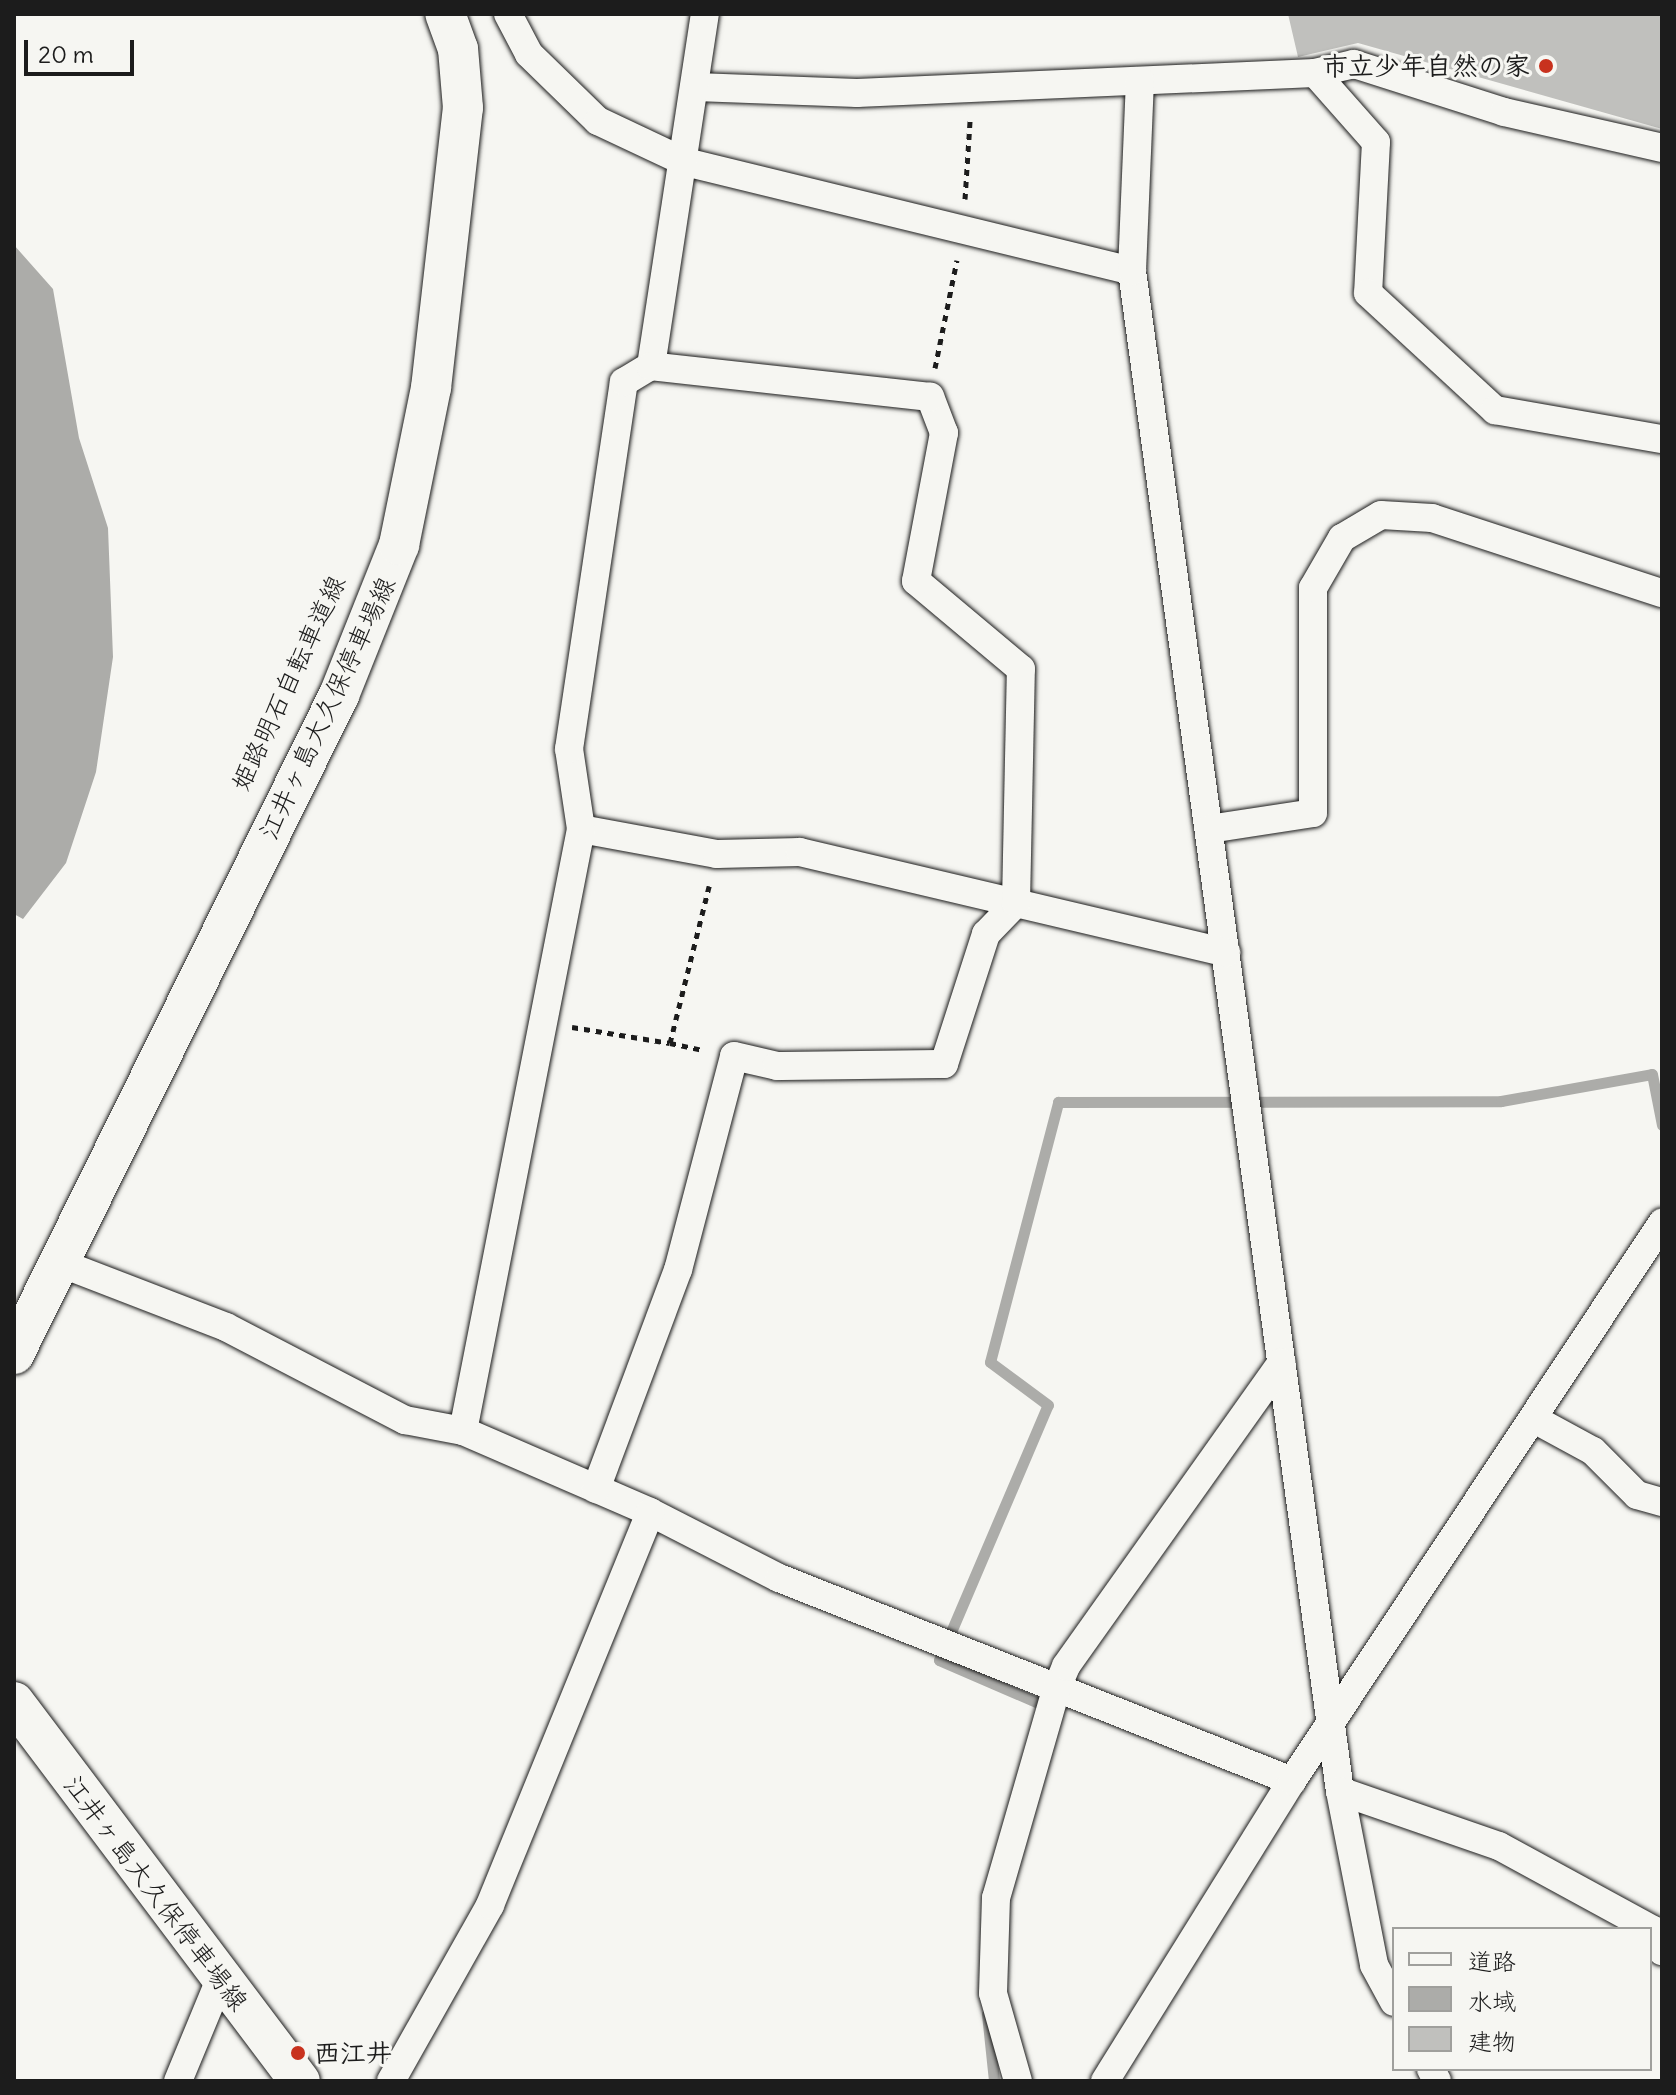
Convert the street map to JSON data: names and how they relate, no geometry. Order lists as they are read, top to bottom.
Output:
{
  "streets": {
    "main road": ["江井ヶ島大久保停車場線"]
  },
  "places": ["市立少年自然の家", "西江井"],
  "legend": ["道路", "水域", "建物"],
  "scale_bar": "20 m"
}
